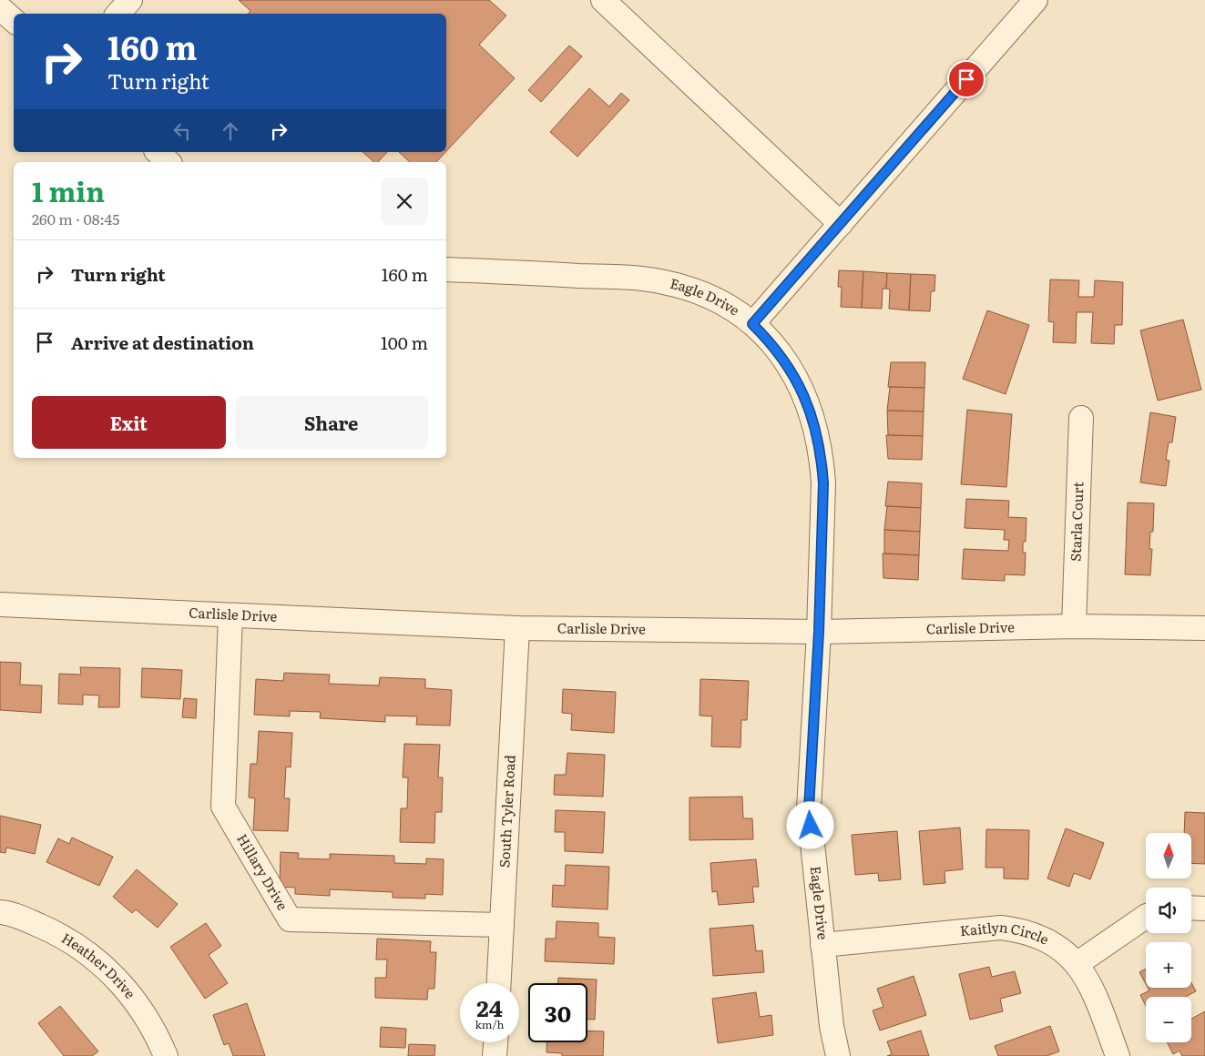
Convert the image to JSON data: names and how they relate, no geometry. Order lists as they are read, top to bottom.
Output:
{
  "streets": {
    "street": [
      "Eagle Drive",
      "Starla Court",
      "Carlisle Drive",
      "South Tyler Road",
      "Hillary Drive",
      "Kaitlyn Circle",
      "Heather Drive"
    ]
  },
  "crossings": [
    ["Eagle Drive", "Carlisle Drive"],
    ["Eagle Drive", "Kaitlyn Circle"],
    ["Starla Court", "Carlisle Drive"],
    ["Carlisle Drive", "South Tyler Road"],
    ["Carlisle Drive", "Hillary Drive"],
    ["South Tyler Road", "Hillary Drive"]
  ],
  "north": "top",
  "page": {
    "turn": ["160 m", "Turn right"],
    "heading": ["1 min", "260 m · 08:45"],
    "list": [
      {
        "name": "Turn right",
        "value": "160 m"
      },
      {
        "name": "Arrive at destination",
        "value": "100 m"
      }
    ],
    "buttons": ["Exit", "Share"],
    "map_buttons": ["+", "−"],
    "speed": "24 km/h",
    "limit": "30"
  }
}
